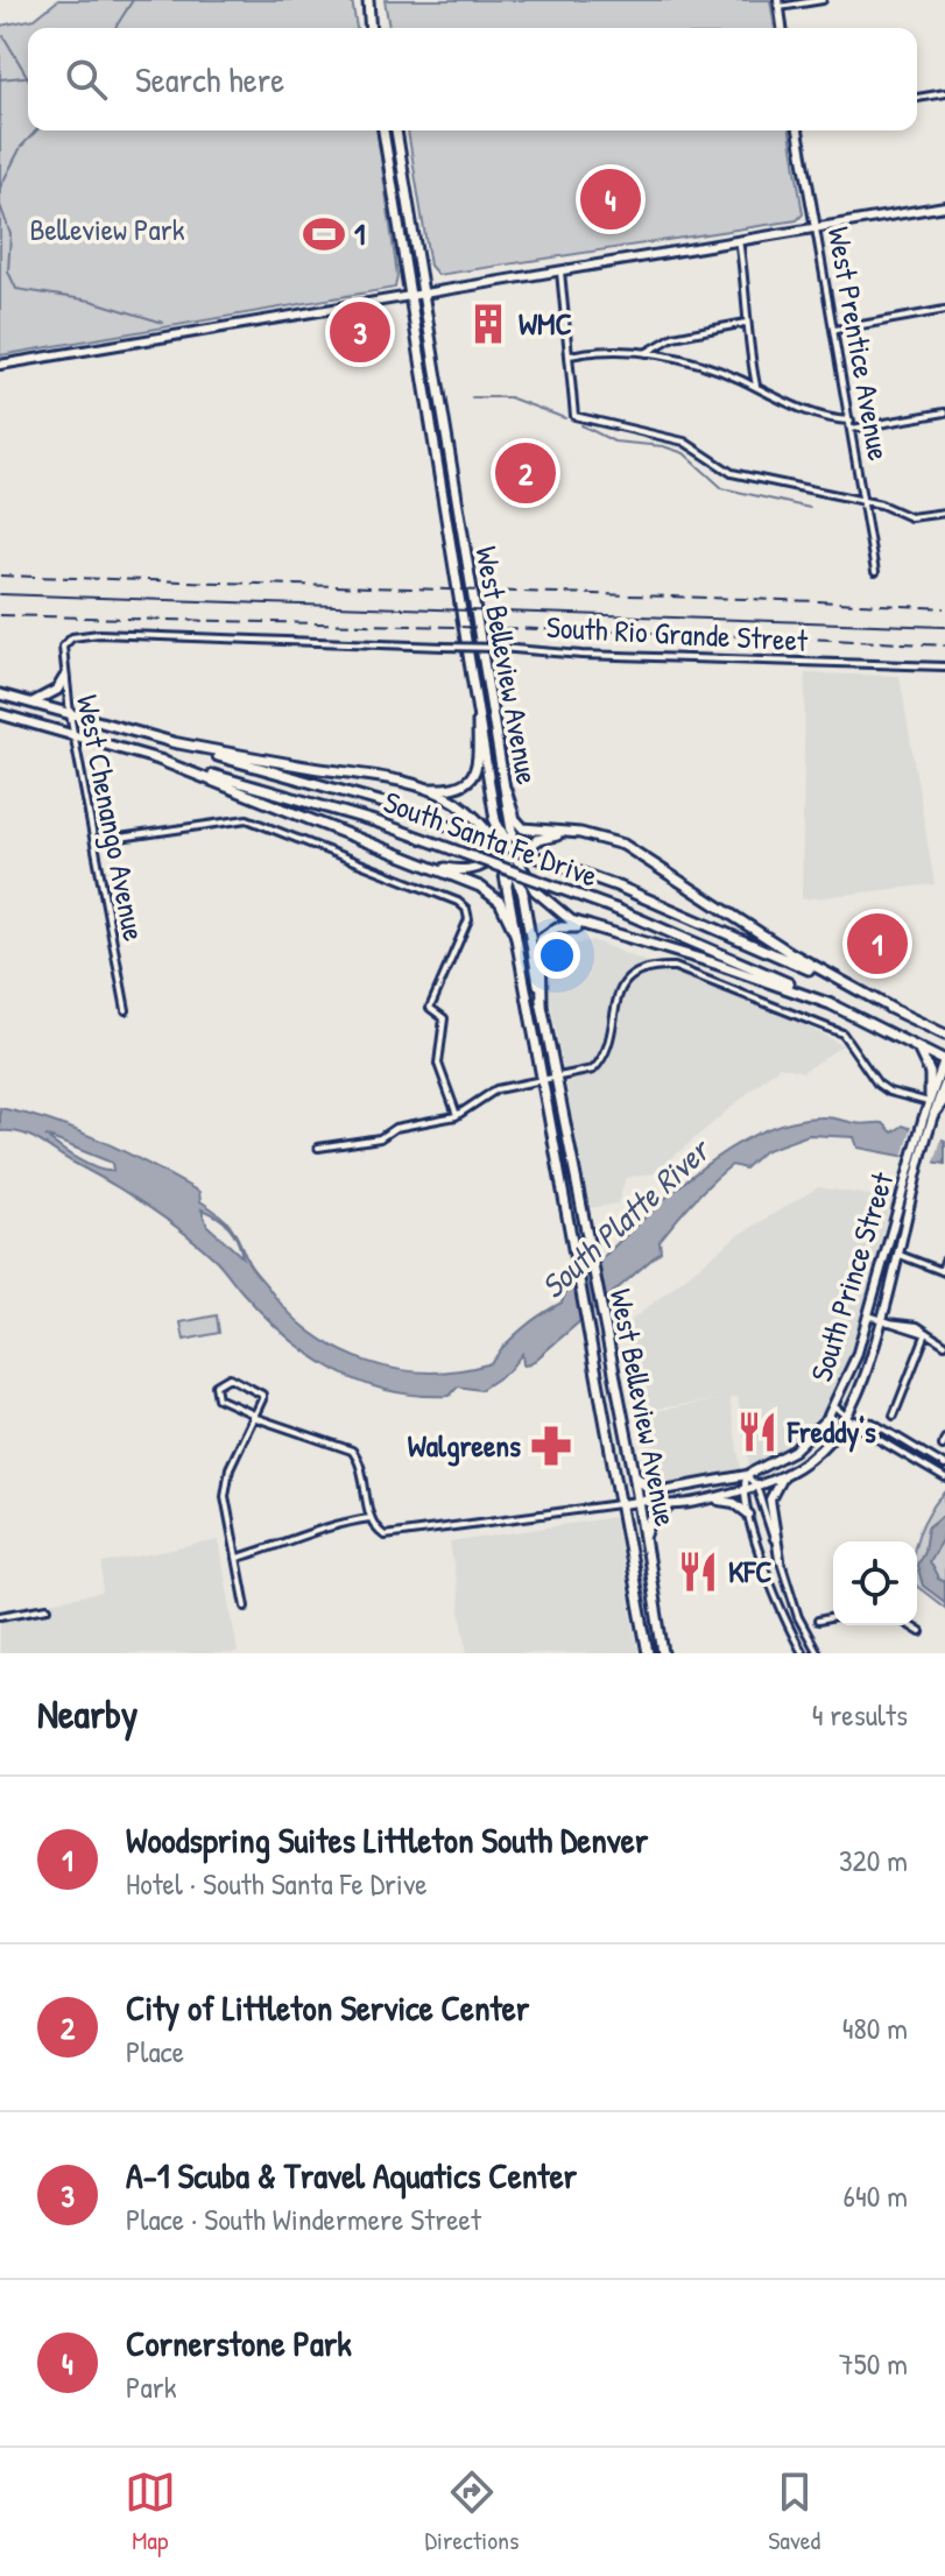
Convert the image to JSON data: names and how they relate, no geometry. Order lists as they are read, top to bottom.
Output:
{
  "streets": {
    "main road": ["West Belleview Avenue", "South Santa Fe Drive"],
    "street": [
      "West Prentice Avenue",
      "South Rio Grande Street",
      "West Chenango Avenue",
      "South Prince Street"
    ]
  },
  "crossings": [
    ["South Rio Grande Street", "West Chenango Avenue"],
    ["West Belleview Avenue", "South Prince Street"],
    ["West Chenango Avenue", "South Santa Fe Drive"],
    ["South Santa Fe Drive", "South Prince Street"]
  ],
  "water": ["South Platte River"],
  "parks": ["Belleview Park"],
  "places": {
    "sports": ["1"],
    "building": ["WMC"],
    "restaurant": ["Freddy's", "KFC"],
    "pharmacy": ["Walgreens"]
  },
  "page": {
    "search": "Search here",
    "pins": [
      "4",
      "3",
      "2",
      "1"
    ],
    "heading": ["Nearby", "4 results"],
    "list": [
      {
        "mark": "1",
        "name": "Woodspring Suites Littleton South Denver",
        "note": "Hotel · South Santa Fe Drive",
        "value": "320 m"
      },
      {
        "mark": "2",
        "name": "City of Littleton Service Center",
        "note": "Place",
        "value": "480 m"
      },
      {
        "mark": "3",
        "name": "A-1 Scuba & Travel Aquatics Center",
        "note": "Place · South Windermere Street",
        "value": "640 m"
      },
      {
        "mark": "4",
        "name": "Cornerstone Park",
        "note": "Park",
        "value": "750 m"
      }
    ],
    "nav": ["Map", "Directions", "Saved"]
  }
}
